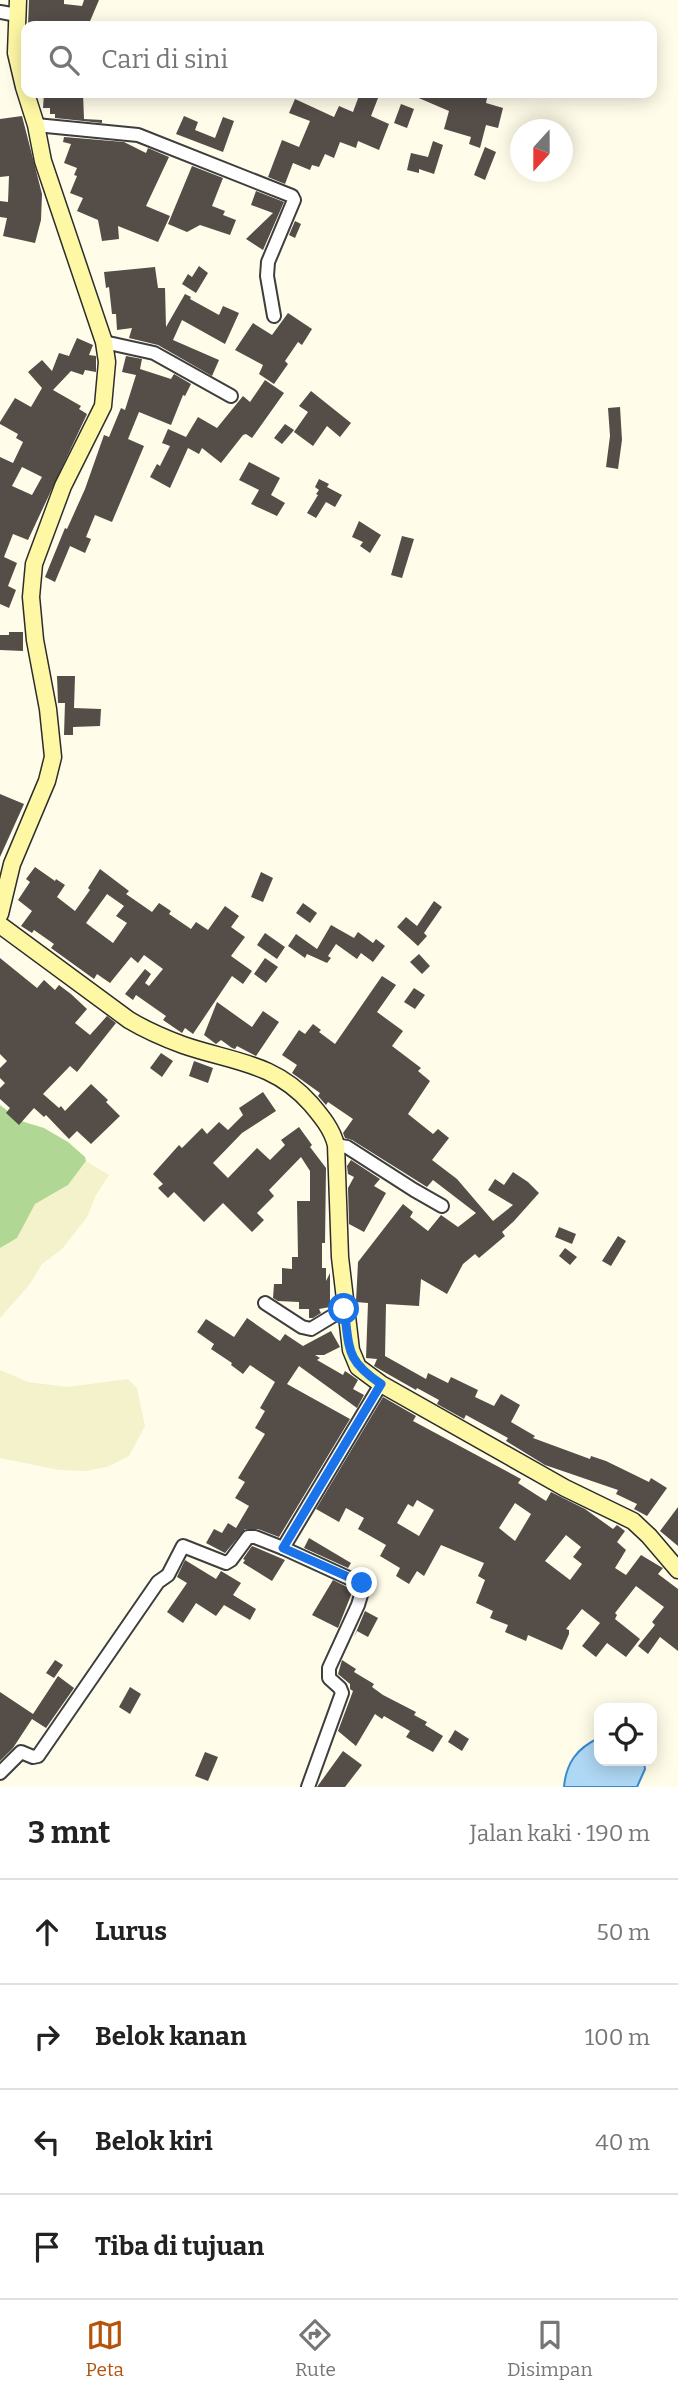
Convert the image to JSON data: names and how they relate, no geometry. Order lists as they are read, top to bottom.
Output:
{
  "north": "bottom",
  "page": {
    "search": "Cari di sini",
    "heading": ["3 mnt", "Jalan kaki · 190 m"],
    "list": [
      ["Lurus", "50 m"],
      ["Belok kanan", "100 m"],
      ["Belok kiri", "40 m"],
      "Tiba di tujuan"
    ],
    "nav": ["Peta", "Rute", "Disimpan"]
  }
}
